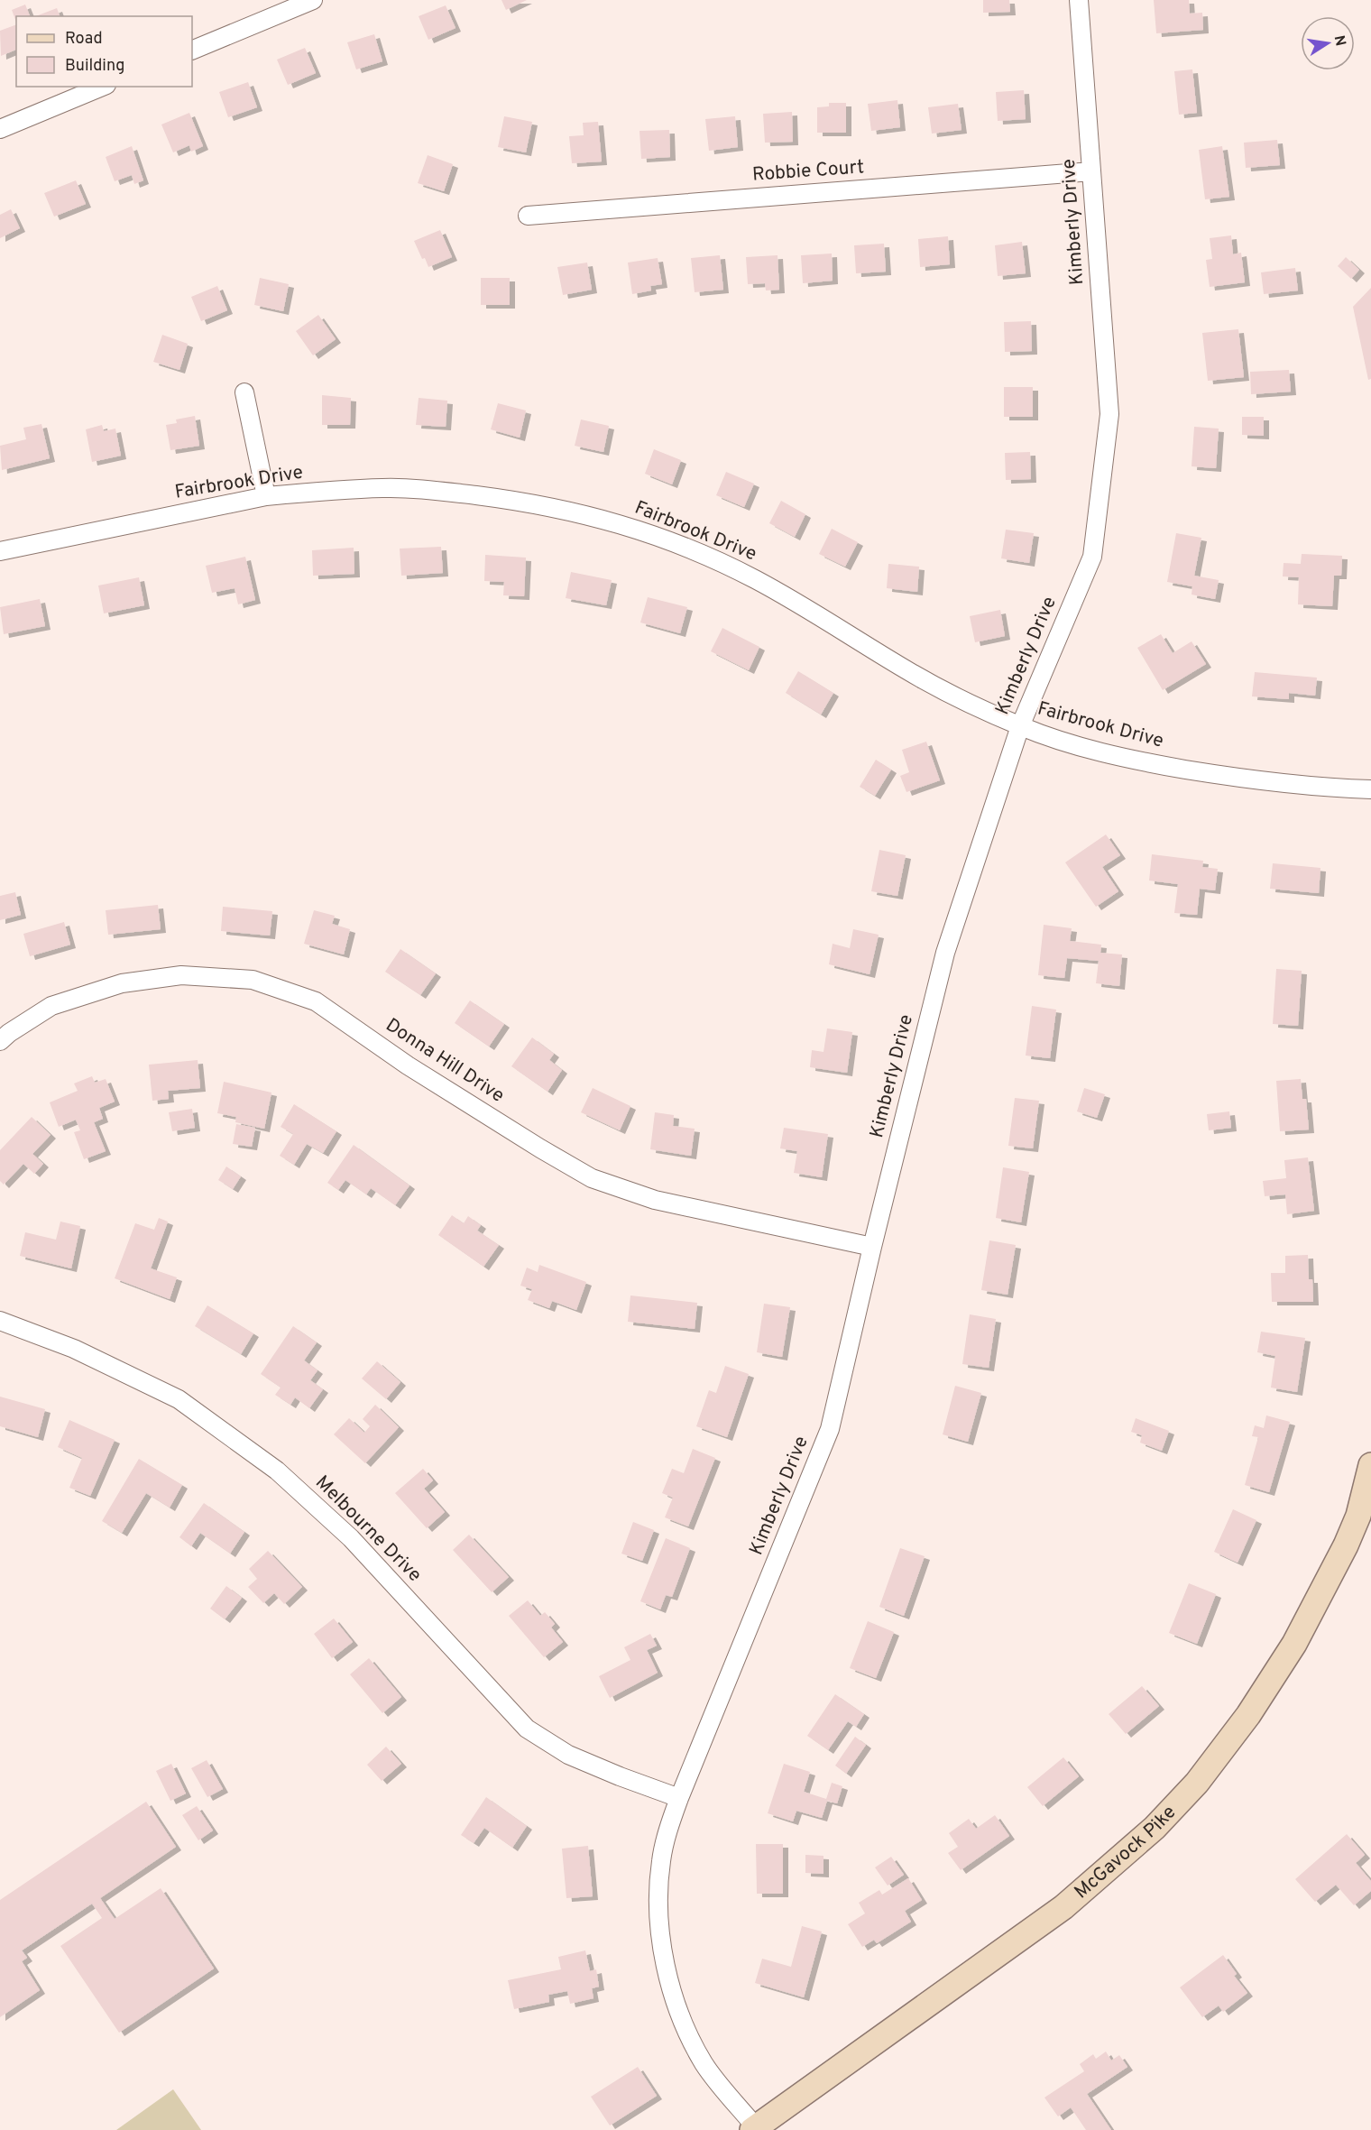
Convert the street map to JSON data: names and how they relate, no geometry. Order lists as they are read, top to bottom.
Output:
{
  "streets": {
    "main road": ["McGavock Pike"],
    "street": [
      "Robbie Court",
      "Kimberly Drive",
      "Fairbrook Drive",
      "Donna Hill Drive",
      "Melbourne Drive"
    ]
  },
  "crossings": [
    ["Robbie Court", "Kimberly Drive"],
    ["Kimberly Drive", "Fairbrook Drive"],
    ["Kimberly Drive", "Donna Hill Drive"],
    ["Kimberly Drive", "Melbourne Drive"],
    ["Kimberly Drive", "McGavock Pike"]
  ],
  "legend": ["Road", "Building"],
  "north": "right"
}
